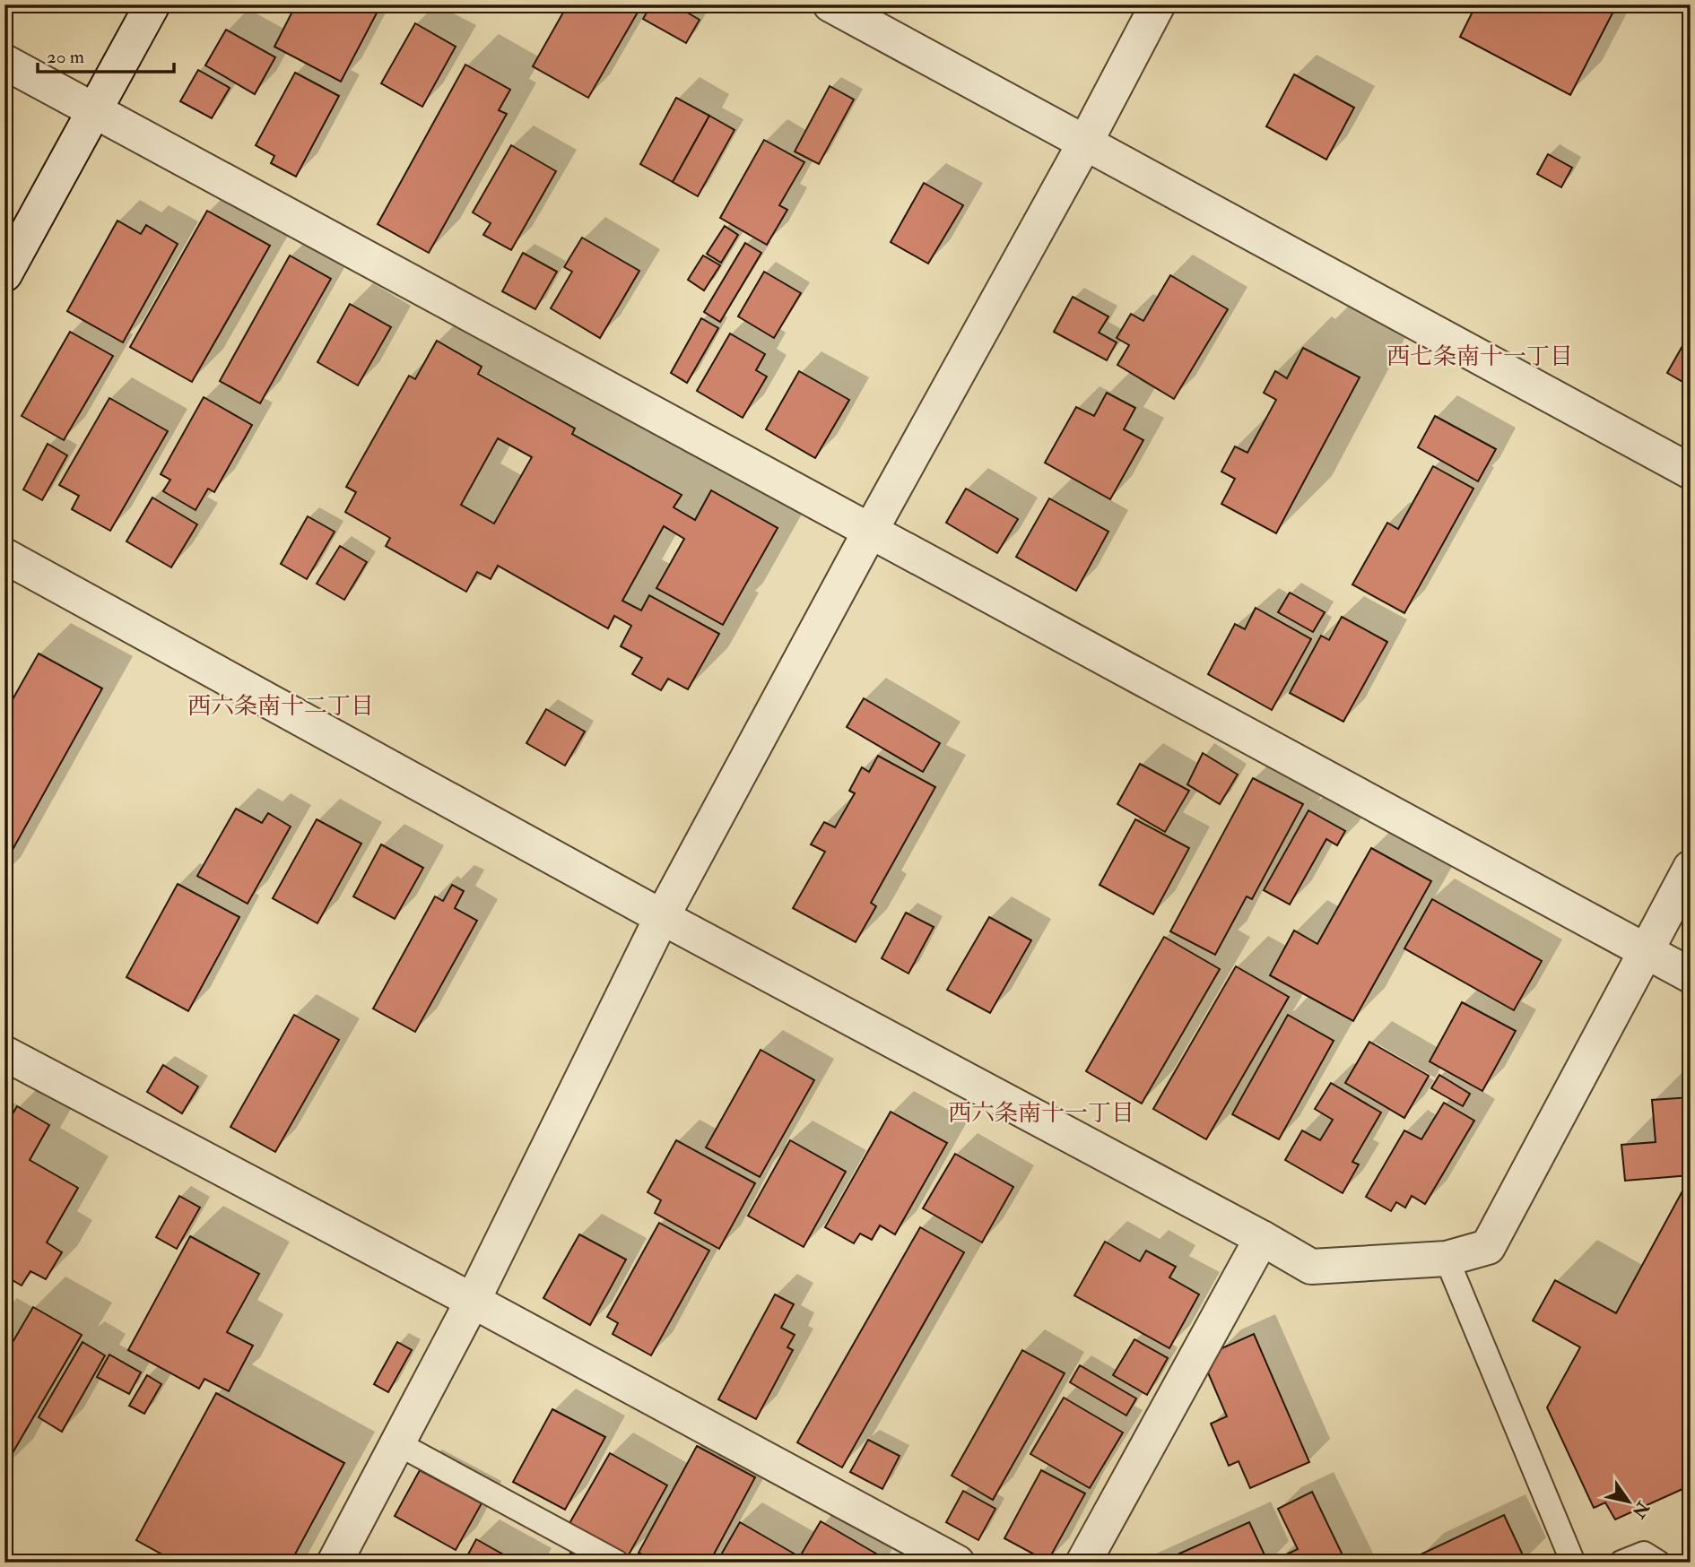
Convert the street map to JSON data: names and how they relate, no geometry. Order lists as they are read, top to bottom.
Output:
{
  "districts": ["西七条南十一丁目", "西六条南十二丁目", "西六条南十一丁目"],
  "scale_bar": "20 m",
  "north": "bottom right"
}
